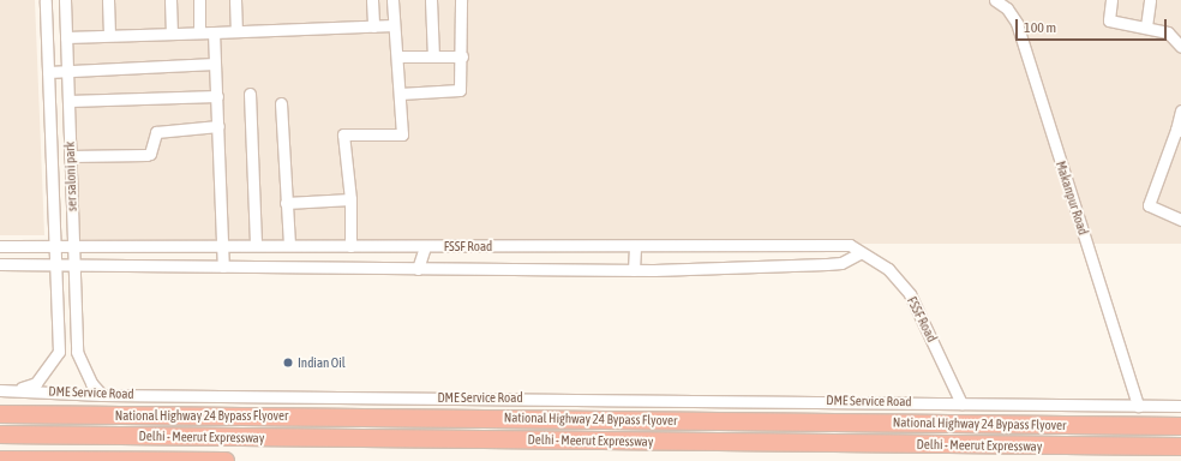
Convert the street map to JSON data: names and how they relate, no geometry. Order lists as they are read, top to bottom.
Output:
{
  "streets": {
    "highway": ["National Highway 24 Bypass Flyover", "Delhi - Meerut Expressway"],
    "street": [
      "ser saloni park",
      "Makanpur Road",
      "FSSF Road",
      "DME Service Road"
    ]
  },
  "crossings": [
    ["ser saloni park", "FSSF Road"],
    ["ser saloni park", "DME Service Road"],
    ["Makanpur Road", "DME Service Road"],
    ["FSSF Road", "DME Service Road"]
  ],
  "places": ["Indian Oil"],
  "scale_bar": "100 m"
}
